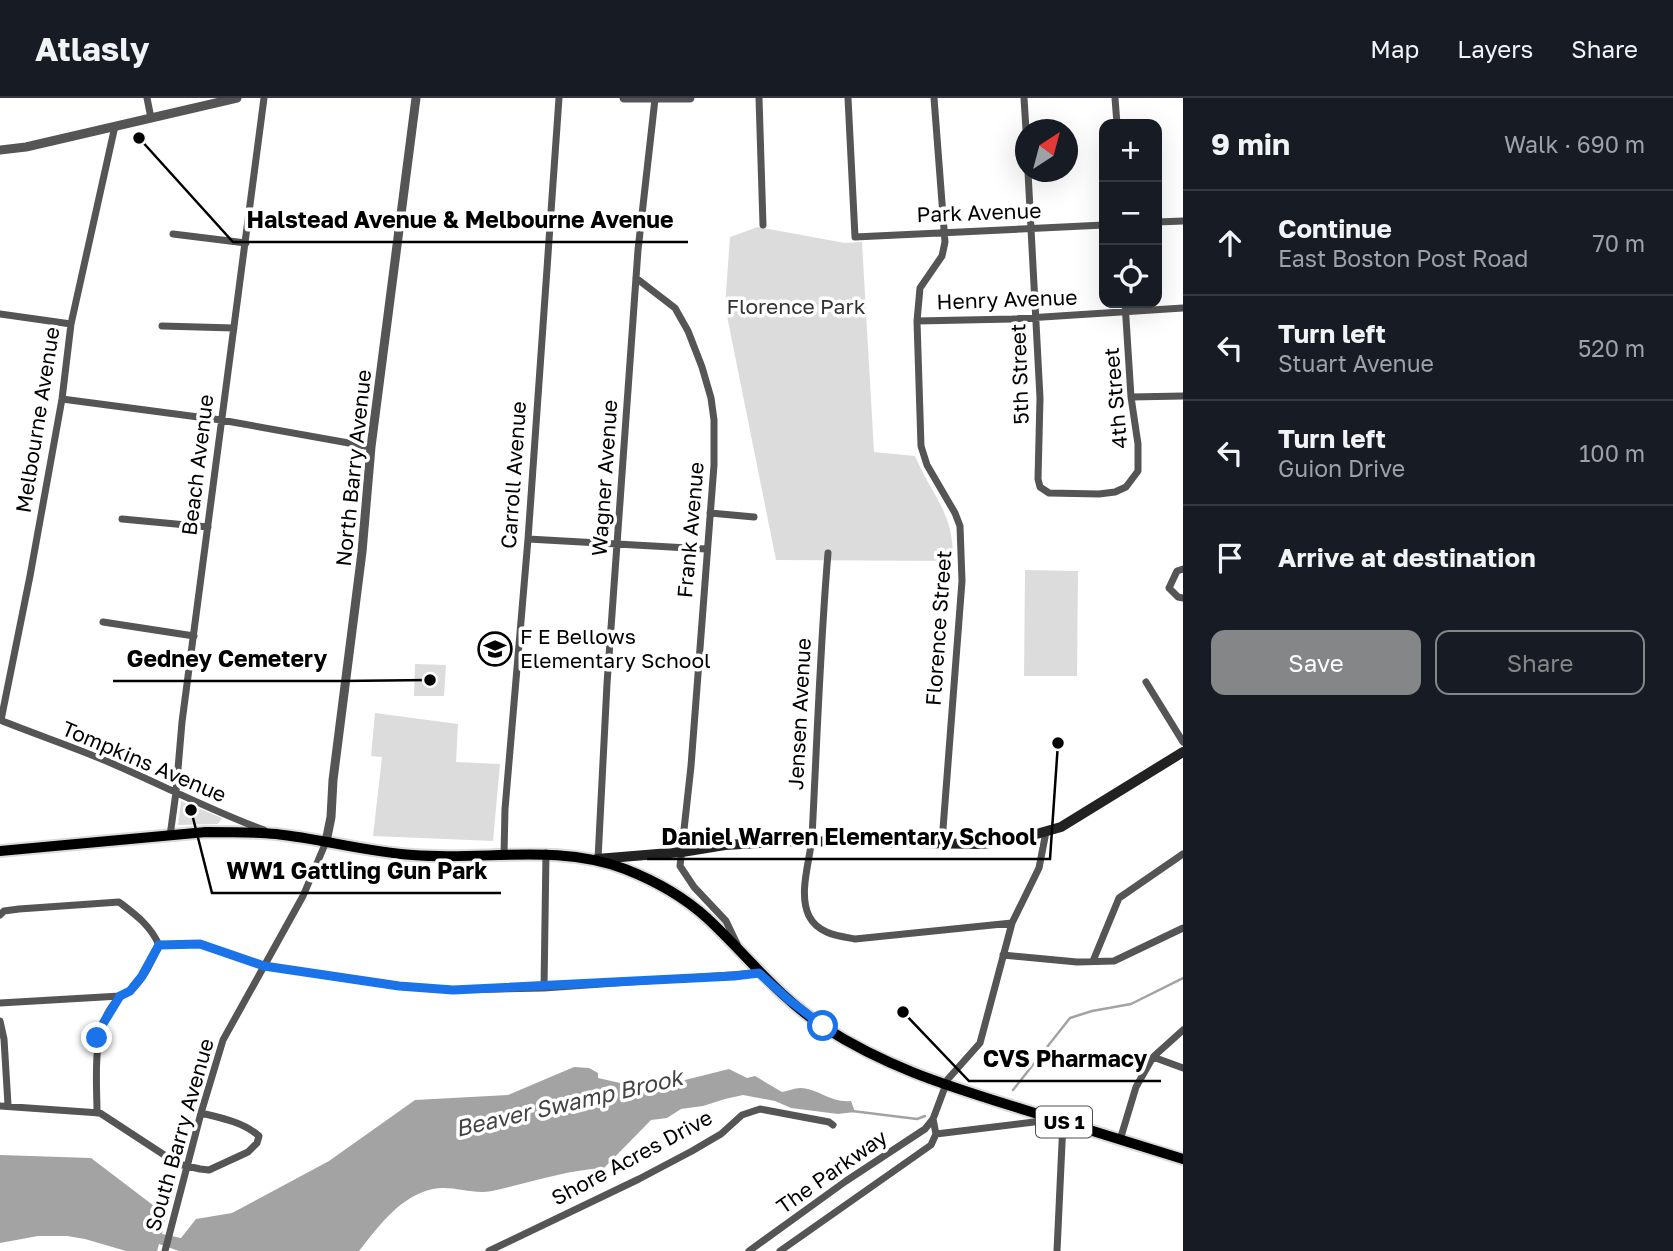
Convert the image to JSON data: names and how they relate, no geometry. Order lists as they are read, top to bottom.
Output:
{
  "streets": {
    "main road": ["US 1"],
    "street": [
      "Park Avenue",
      "Henry Avenue",
      "5th Street",
      "4th Street",
      "Melbourne Avenue",
      "Beach Avenue",
      "North Barry Avenue",
      "Carroll Avenue",
      "Wagner Avenue",
      "Frank Avenue",
      "Florence Street",
      "Jensen Avenue",
      "Tompkins Avenue",
      "South Barry Avenue",
      "Shore Acres Drive",
      "The Parkway"
    ]
  },
  "crossings": [
    ["Park Avenue", "5th Street"],
    ["Park Avenue", "Florence Street"],
    ["Henry Avenue", "5th Street"],
    ["Henry Avenue", "4th Street"],
    ["Henry Avenue", "Florence Street"],
    ["5th Street", "4th Street"],
    ["Melbourne Avenue", "Tompkins Avenue"],
    ["Beach Avenue", "Tompkins Avenue"],
    ["Beach Avenue", "US 1"],
    ["North Barry Avenue", "US 1"],
    ["North Barry Avenue", "South Barry Avenue"],
    ["Carroll Avenue", "US 1"],
    ["Wagner Avenue", "Frank Avenue"],
    ["Wagner Avenue", "US 1"],
    ["Tompkins Avenue", "US 1"],
    ["US 1", "South Barry Avenue"]
  ],
  "water": ["Beaver Swamp Brook"],
  "parks": ["Florence Park"],
  "places": {
    "other": [
      "Halstead Avenue & Melbourne Avenue",
      "Gedney Cemetery",
      "Daniel Warren Elementary School",
      "WW1 Gattling Gun Park",
      "CVS Pharmacy"
    ],
    "school or university": ["F E Bellows Elementary School"]
  },
  "north": "top right",
  "page": {
    "header": "Atlasly",
    "nav": ["Map", "Layers", "Share"],
    "heading": ["9 min", "Walk · 690 m"],
    "map_buttons": ["+", "−"],
    "list": [
      ["Continue", "East Boston Post Road", "70 m"],
      ["Turn left", "Stuart Avenue", "520 m"],
      ["Turn left", "Guion Drive", "100 m"],
      "Arrive at destination"
    ],
    "buttons": ["Save", "Share"]
  }
}
